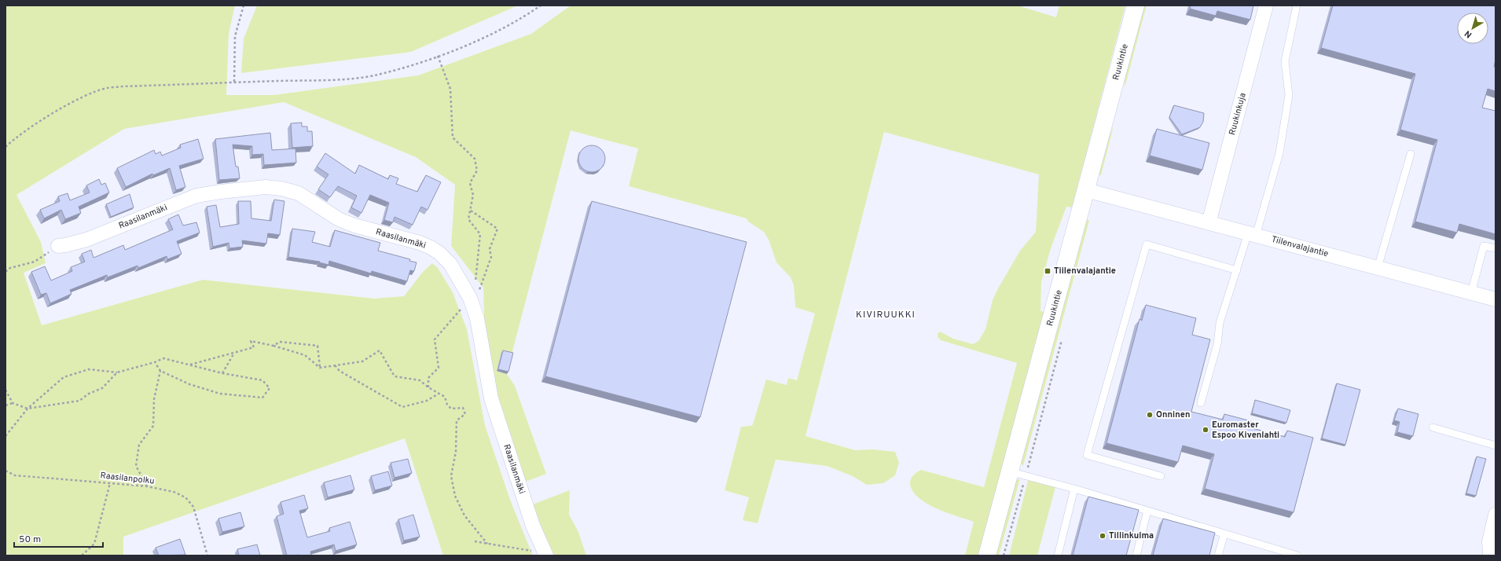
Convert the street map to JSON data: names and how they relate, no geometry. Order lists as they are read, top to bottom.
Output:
{
  "streets": {
    "street": [
      "Ruukintie",
      "Ruukinkuja",
      "Raasilanmäki",
      "Tiilenvalajantie"
    ],
    "path": ["Raasilanpolku"]
  },
  "crossings": [
    ["Ruukintie", "Tiilenvalajantie"],
    ["Ruukinkuja", "Tiilenvalajantie"]
  ],
  "districts": ["KIVIRUUKKI"],
  "places": {
    "transit": ["Tiilenvalajantie"],
    "other": ["Onninen", "Euromaster Espoo Kivenlahti", "Tillinkulma"]
  },
  "scale_bar": "50 m",
  "north": "bottom left"
}
